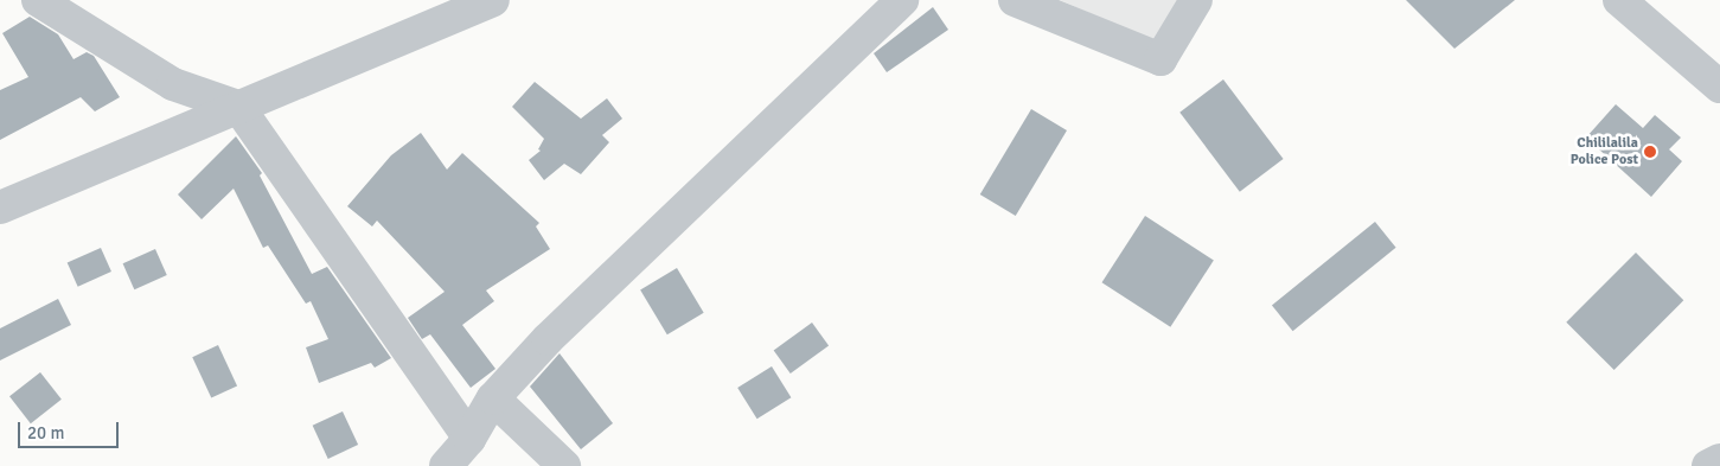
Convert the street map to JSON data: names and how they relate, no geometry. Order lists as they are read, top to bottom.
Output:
{
  "places": ["Chililalila Police Post"],
  "scale_bar": "20 m"
}
